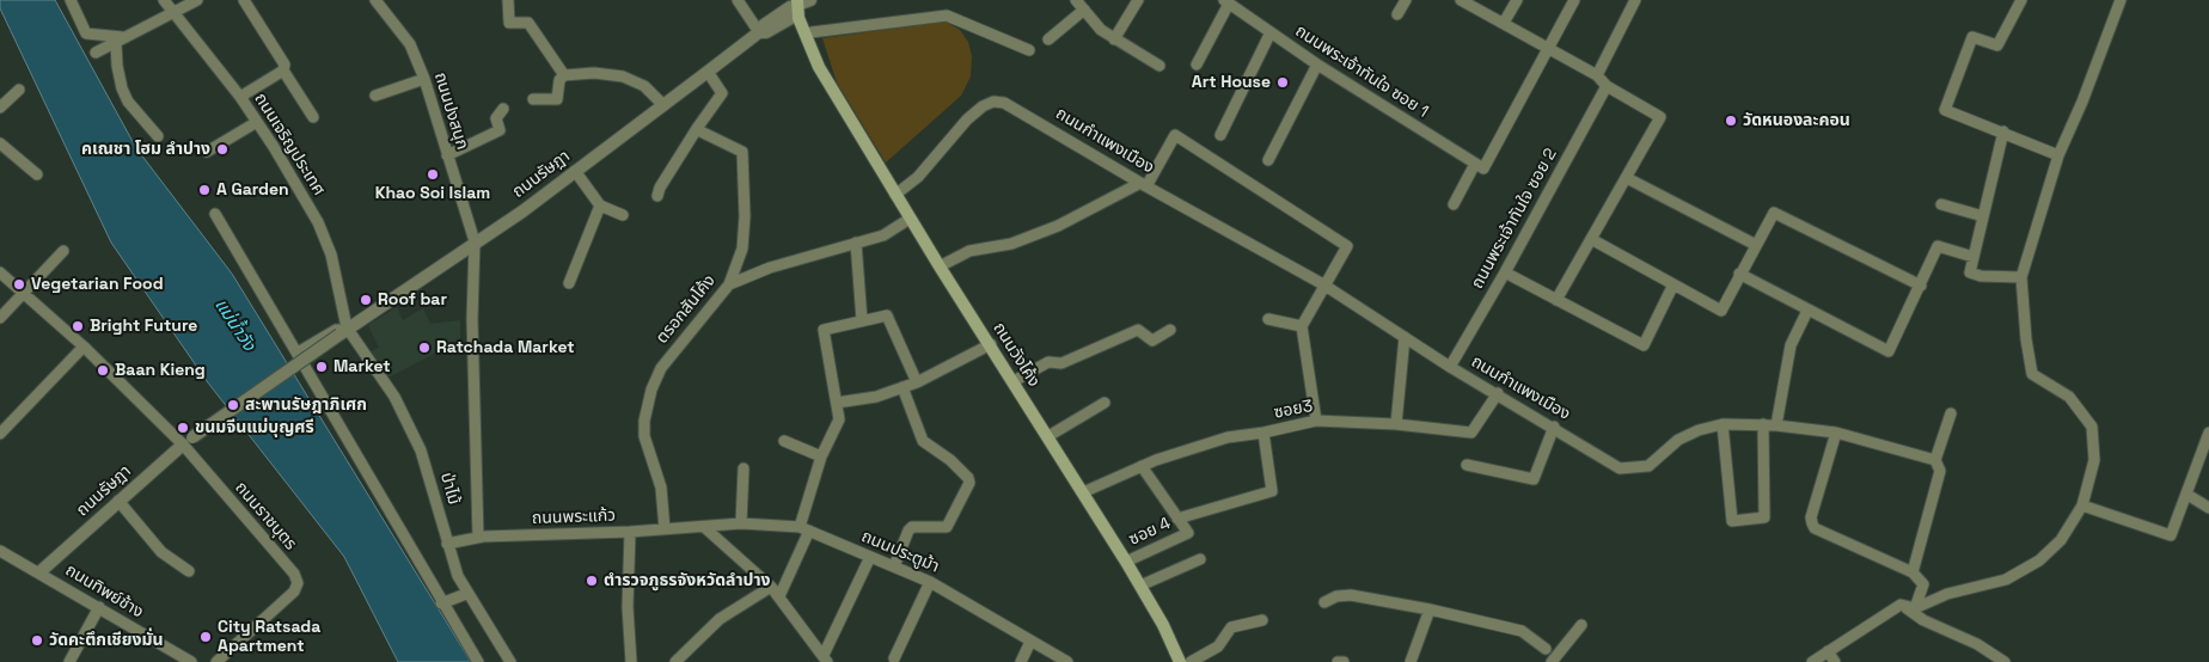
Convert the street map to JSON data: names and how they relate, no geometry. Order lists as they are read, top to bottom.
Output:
{
  "streets": {
    "main road": ["ถนนวังโค้ง"],
    "street": [
      "ถนนพระเจ้าทันใจ ซอย 1",
      "ถนนปงสนุก",
      "ถนนกำแพงเมือง",
      "ถนนเจริญประเทศ",
      "ถนนรัษฎา",
      "ถนนพระเจ้าทันใจ ซอย 2",
      "ตรอกสันโค้ง",
      "ซอย3",
      "ป่าไม้",
      "ถนนราชบุตร",
      "ถนนพระแก้ว",
      "ซอย 4",
      "ถนนประตูม้า",
      "ถนนทิพย์ช้าง"
    ]
  },
  "crossings": [
    ["ถนนปงสนุก", "ถนนรัษฎา"],
    ["ถนนปงสนุก", "ถนนพระแก้ว"],
    ["ถนนกำแพงเมือง", "ถนนพระเจ้าทันใจ ซอย 2"],
    ["ถนนกำแพงเมือง", "ถนนวังโค้ง"],
    ["ถนนกำแพงเมือง", "ซอย3"],
    ["ถนนเจริญประเทศ", "ถนนรัษฎา"],
    ["ถนนเจริญประเทศ", "ป่าไม้"],
    ["ถนนรัษฎา", "ถนนวังโค้ง"],
    ["ถนนรัษฎา", "ป่าไม้"],
    ["ถนนรัษฎา", "ถนนราชบุตร"],
    ["ถนนรัษฎา", "ถนนทิพย์ช้าง"],
    ["ตรอกสันโค้ง", "ถนนพระแก้ว"],
    ["ถนนวังโค้ง", "ซอย3"],
    ["ถนนวังโค้ง", "ซอย 4"],
    ["ป่าไม้", "ถนนพระแก้ว"],
    ["ถนนพระแก้ว", "ถนนประตูม้า"]
  ],
  "water": ["แม่น้ำวัง"],
  "places": [
    "Art House",
    "วัดหนองละคอน",
    "คเณชา โฮม ลำปาง",
    "Khao Soi Islam",
    "A Garden",
    "Vegetarian Food",
    "Roof bar",
    "Bright Future",
    "Ratchada Market",
    "Market",
    "Baan Kieng",
    "สะพานรัษฎาภิเศก",
    "ขนมจีนแม่บุญศรี",
    "ตำรวจภูธรจังหวัดลำปาง",
    "City Ratsada Apartment",
    "วัดคะตึกเชียงมั่น"
  ]
}
